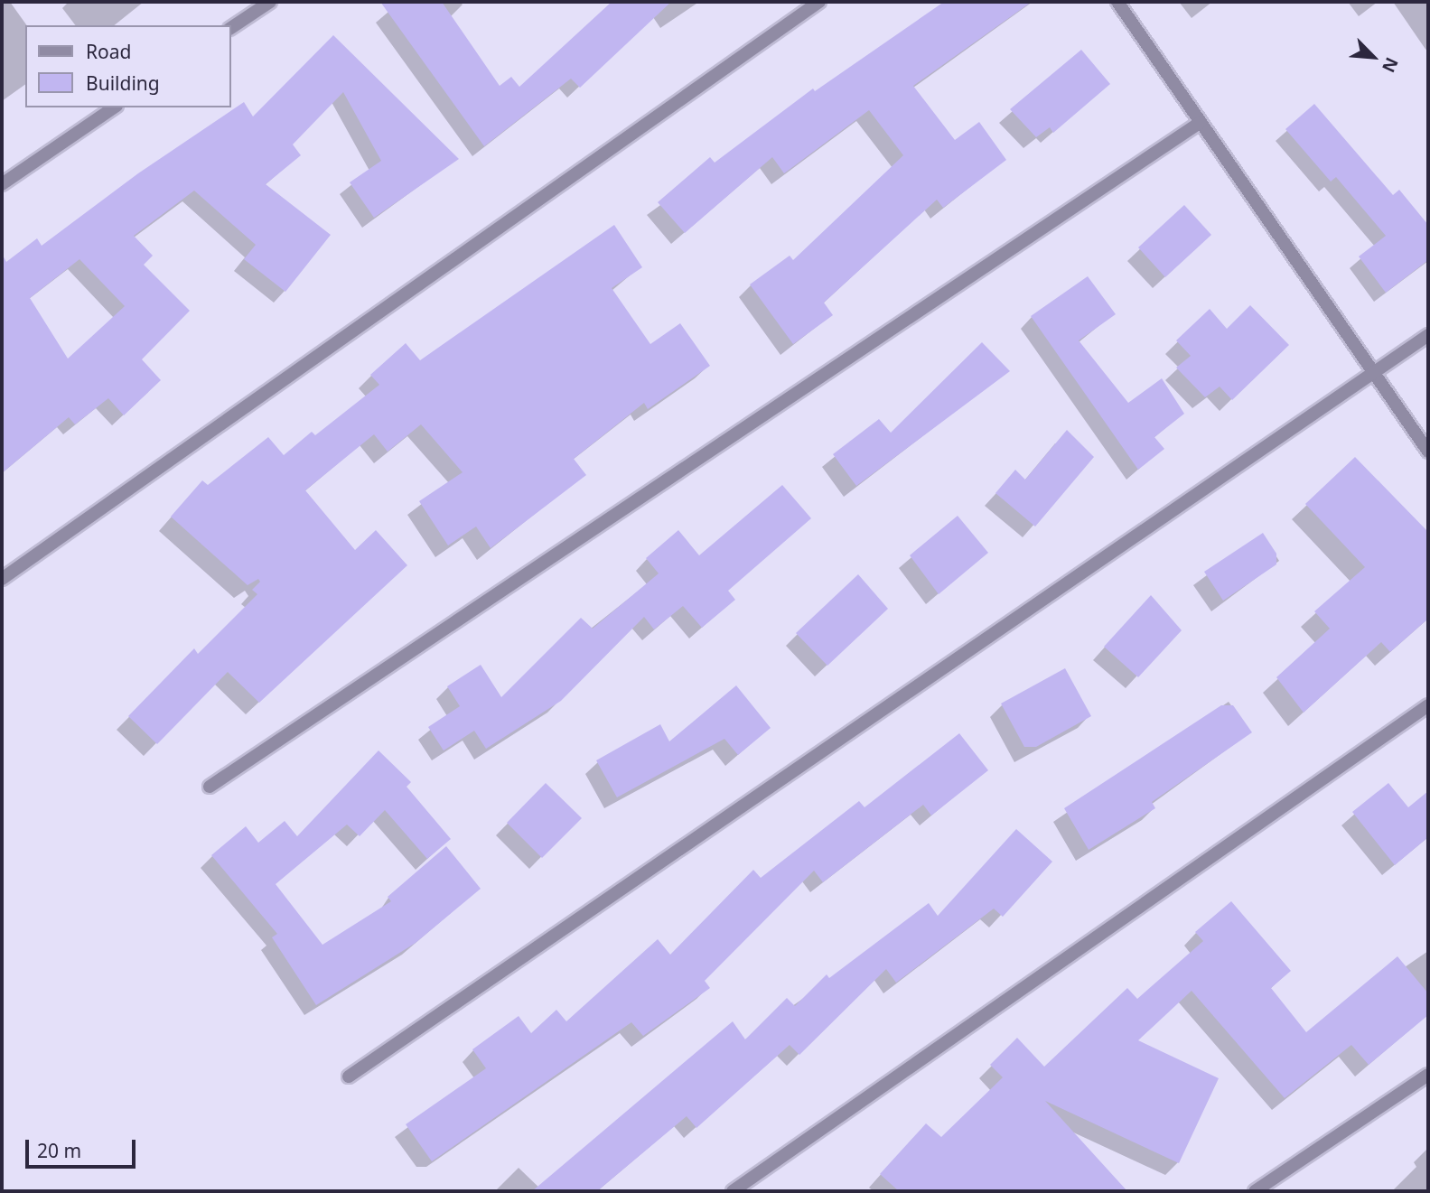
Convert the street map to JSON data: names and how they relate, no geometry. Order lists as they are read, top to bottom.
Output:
{
  "legend": ["Road", "Building"],
  "scale_bar": "20 m",
  "north": "bottom right"
}
